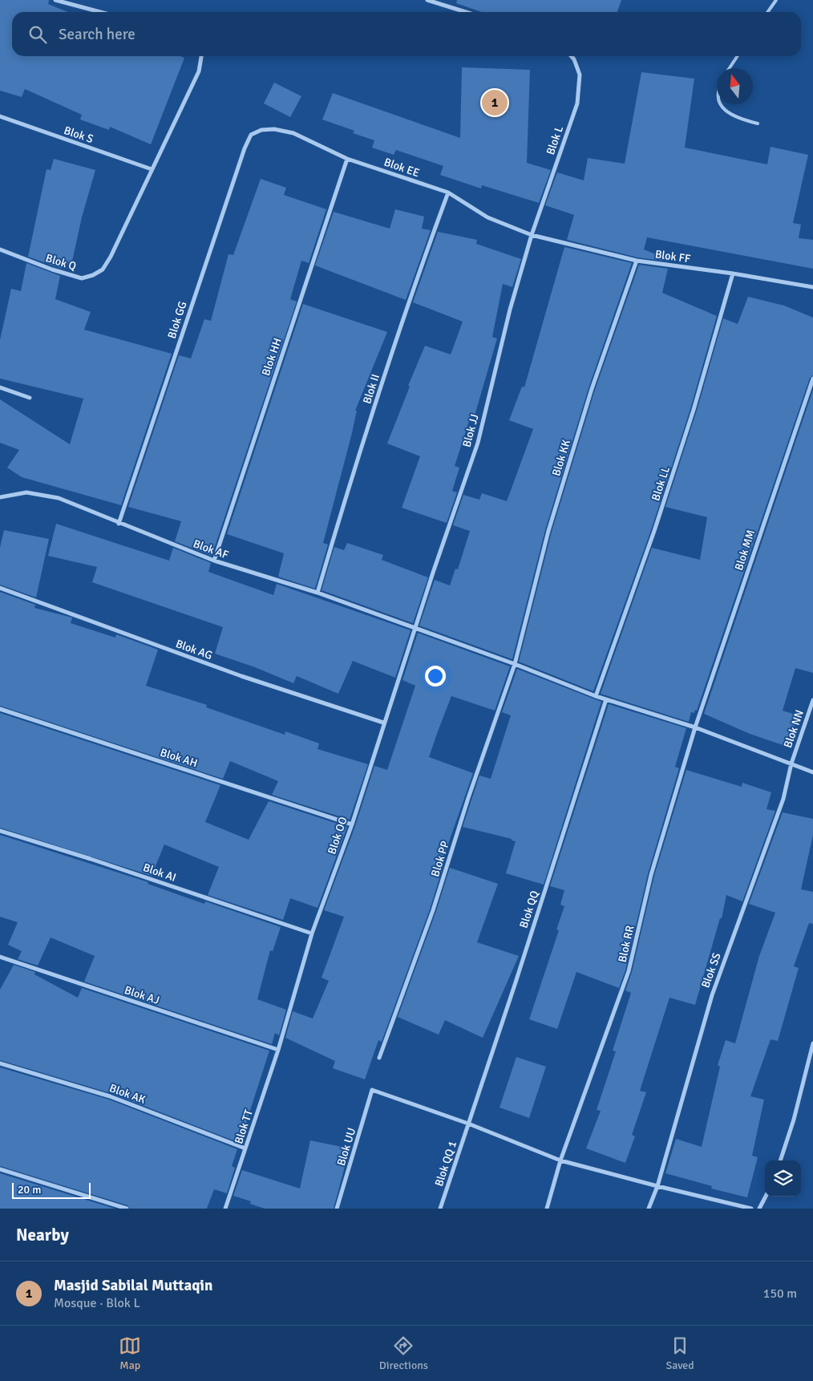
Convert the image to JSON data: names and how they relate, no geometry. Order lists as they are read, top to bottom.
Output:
{
  "streets": {
    "street": [
      "Blok S",
      "Blok L",
      "Blok EE",
      "Blok FF",
      "Blok Q",
      "Blok GG",
      "Blok HH",
      "Blok II",
      "Blok JJ",
      "Blok KK",
      "Blok LL",
      "Blok AF",
      "Blok MM",
      "Blok AG",
      "Blok NN",
      "Blok AH",
      "Blok OO",
      "Blok PP",
      "Blok AI",
      "Blok QQ",
      "Blok RR",
      "Blok SS",
      "Blok AJ",
      "Blok AK",
      "Blok TT",
      "Blok UU",
      "Blok QQ 1"
    ]
  },
  "crossings": [
    ["Blok S", "Blok Q"],
    ["Blok L", "Blok EE"],
    ["Blok L", "Blok FF"],
    ["Blok L", "Blok JJ"],
    ["Blok EE", "Blok FF"],
    ["Blok EE", "Blok GG"],
    ["Blok EE", "Blok HH"],
    ["Blok EE", "Blok II"],
    ["Blok EE", "Blok JJ"],
    ["Blok FF", "Blok JJ"],
    ["Blok FF", "Blok KK"],
    ["Blok FF", "Blok LL"],
    ["Blok GG", "Blok AF"],
    ["Blok HH", "Blok AF"],
    ["Blok II", "Blok AF"],
    ["Blok JJ", "Blok AF"],
    ["Blok JJ", "Blok OO"],
    ["Blok KK", "Blok AF"],
    ["Blok KK", "Blok PP"],
    ["Blok LL", "Blok AF"],
    ["Blok AF", "Blok MM"],
    ["Blok AF", "Blok NN"],
    ["Blok AF", "Blok OO"],
    ["Blok AF", "Blok PP"],
    ["Blok AF", "Blok QQ"],
    ["Blok AF", "Blok RR"],
    ["Blok AF", "Blok SS"],
    ["Blok MM", "Blok RR"],
    ["Blok AG", "Blok OO"],
    ["Blok NN", "Blok SS"],
    ["Blok AH", "Blok OO"],
    ["Blok OO", "Blok AI"],
    ["Blok OO", "Blok AJ"],
    ["Blok OO", "Blok TT"],
    ["Blok QQ", "Blok UU"],
    ["Blok QQ", "Blok QQ 1"],
    ["Blok AJ", "Blok TT"],
    ["Blok AK", "Blok TT"],
    ["Blok UU", "Blok QQ 1"]
  ],
  "scale_bar": "20 m",
  "north": "top",
  "page": {
    "search": "Search here",
    "pins": "1",
    "scale": "20 m",
    "heading": "Nearby",
    "list": [
      {
        "mark": "1",
        "name": "Masjid Sabilal Muttaqin",
        "note": "Mosque · Blok L",
        "value": "150 m"
      }
    ],
    "nav": ["Map", "Directions", "Saved"]
  }
}
